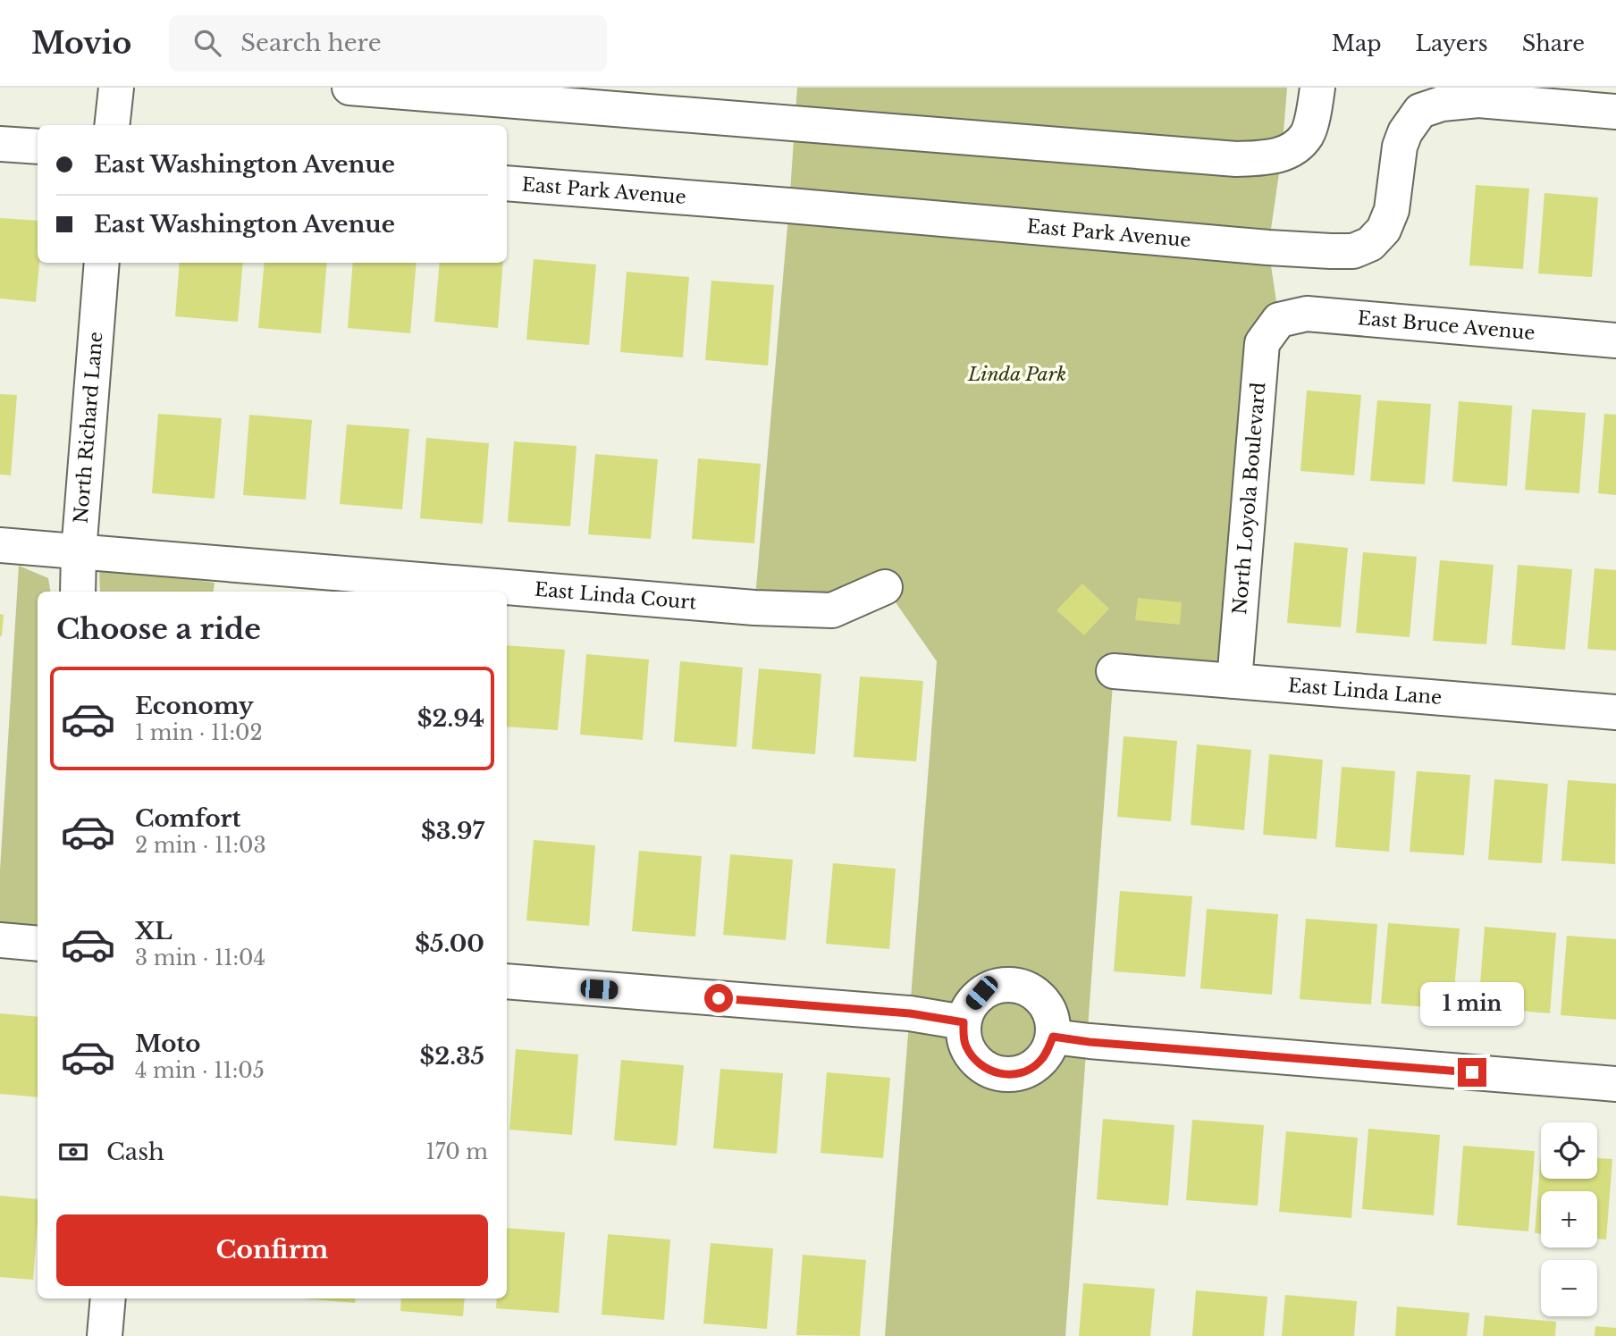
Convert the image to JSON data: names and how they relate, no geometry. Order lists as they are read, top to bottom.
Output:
{
  "streets": {
    "street": [
      "East Park Avenue",
      "East Bruce Avenue",
      "North Richard Lane",
      "North Loyola Boulevard",
      "East Linda Court",
      "East Linda Lane"
    ]
  },
  "crossings": [
    ["East Bruce Avenue", "North Loyola Boulevard"],
    ["North Richard Lane", "East Linda Court"],
    ["North Loyola Boulevard", "East Linda Lane"]
  ],
  "parks": ["Linda Park"],
  "page": {
    "header": "Movio",
    "search": "Search here",
    "nav": ["Map", "Layers", "Share"],
    "banner": ["East Washington Avenue", "East Washington Avenue"],
    "heading": "Choose a ride",
    "list": [
      {
        "name": "Economy",
        "note": "1 min · 11:02",
        "value": "$2.94"
      },
      {
        "name": "Comfort",
        "note": "2 min · 11:03",
        "value": "$3.97"
      },
      {
        "name": "XL",
        "note": "3 min · 11:04",
        "value": "$5.00"
      },
      {
        "name": "Moto",
        "note": "4 min · 11:05",
        "value": "$2.35"
      }
    ],
    "bubble": "1 min",
    "pay": ["Cash", "170 m"],
    "map_buttons": ["+", "−"],
    "buttons": "Confirm"
  }
}
